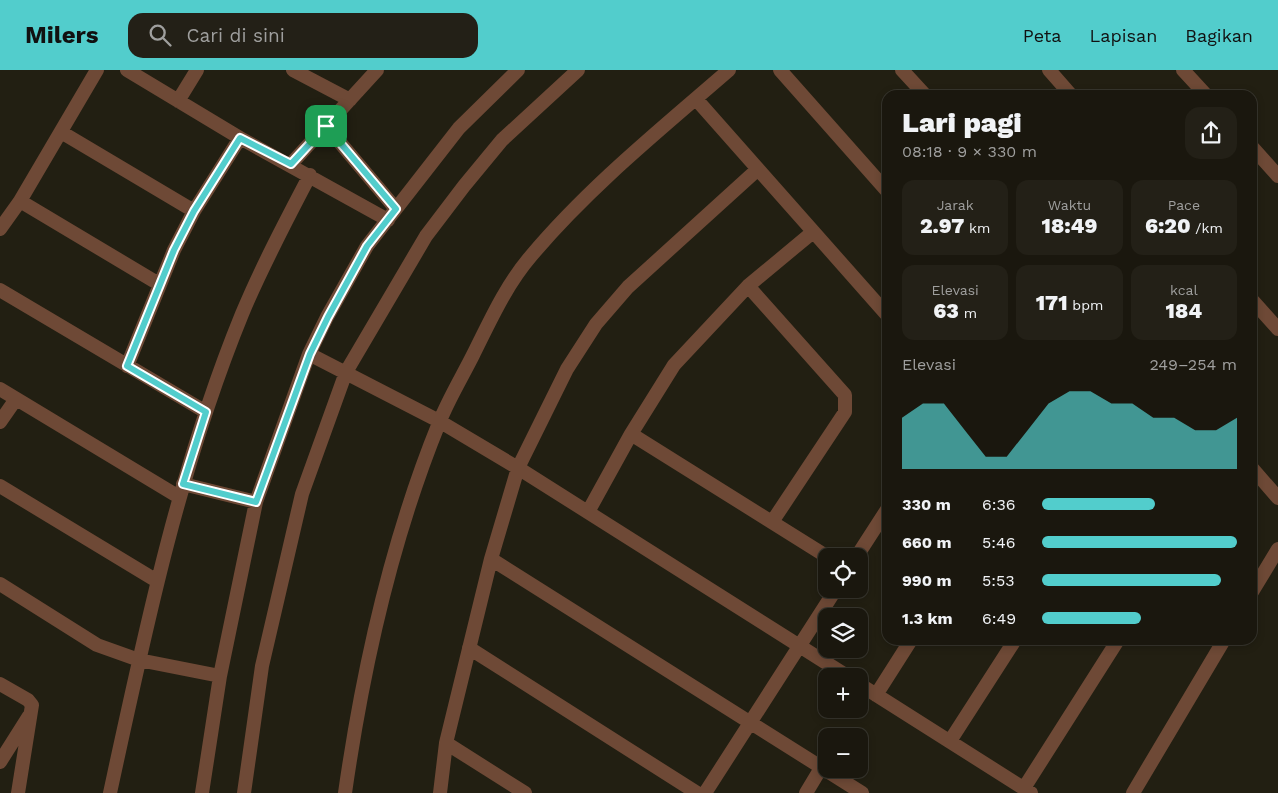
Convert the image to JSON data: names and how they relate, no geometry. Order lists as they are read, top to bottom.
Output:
{
  "page": {
    "header": "Milers",
    "search": "Cari di sini",
    "nav": ["Peta", "Lapisan", "Bagikan"],
    "heading": ["Lari pagi", "08:18 · 9 × 330 m"],
    "stats": [
      ["Jarak", "2.97 km"],
      ["Waktu", "18:49"],
      ["Pace", "6:20 /km"],
      ["Elevasi", "63 m"],
      ["171 bpm"],
      ["kcal", "184"]
    ],
    "chart": ["Elevasi", "249–254 m"],
    "list": [
      {
        "name": "330 m",
        "note": "6:36"
      },
      {
        "name": "660 m",
        "note": "5:46"
      },
      {
        "name": "990 m",
        "note": "5:53"
      },
      {
        "name": "1.3 km",
        "note": "6:49"
      }
    ],
    "map_buttons": ["+", "−"]
  }
}
